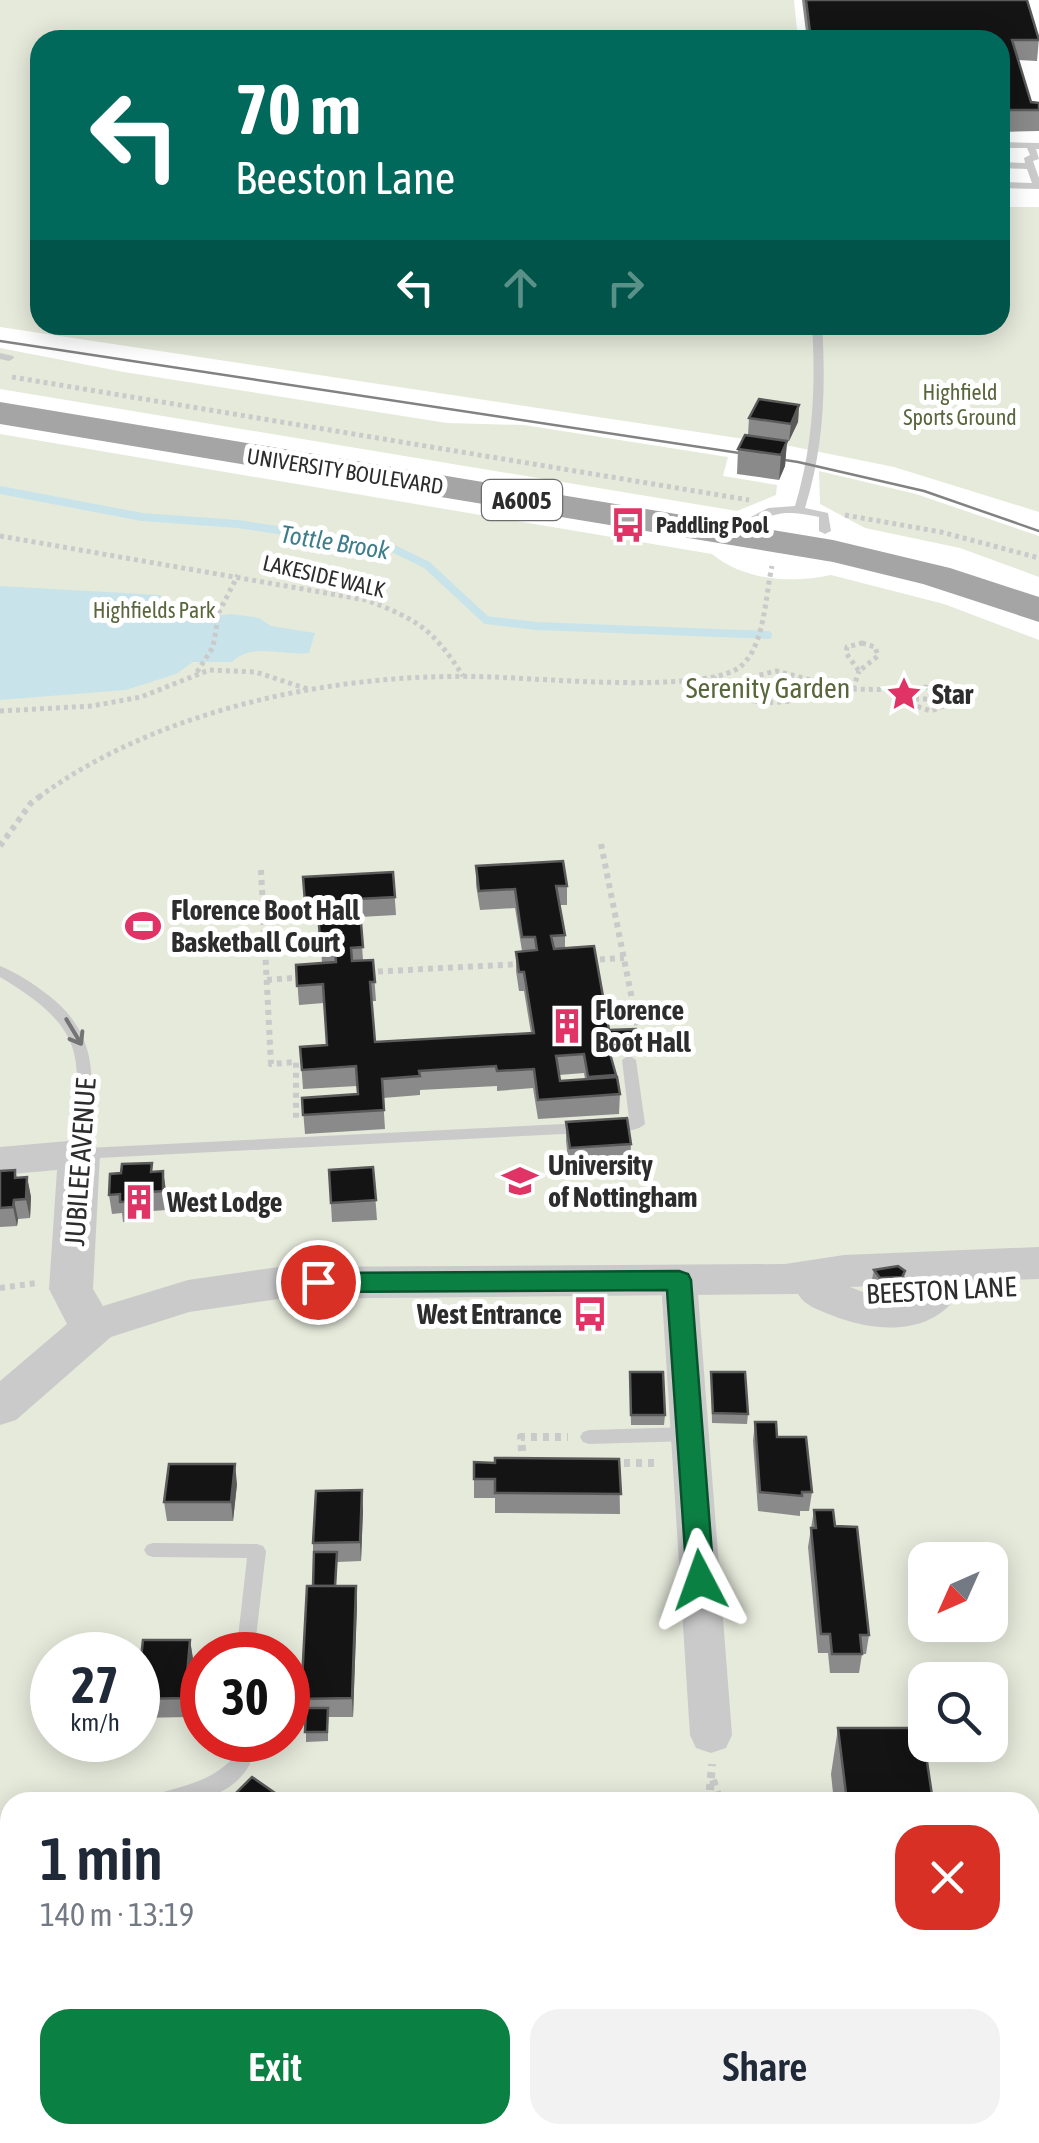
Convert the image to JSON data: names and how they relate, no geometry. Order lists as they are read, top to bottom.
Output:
{
  "streets": {
    "main road": ["UNIVERSITY BOULEVARD", "A6005"],
    "street": ["JUBILEE AVENUE", "BEESTON LANE"],
    "path": ["LAKESIDE WALK"]
  },
  "crossings": [
    ["JUBILEE AVENUE", "BEESTON LANE"]
  ],
  "one_way": ["JUBILEE AVENUE"],
  "water": ["Tottle Brook"],
  "parks": ["Highfield Sports Ground", "Highfields Park", "Serenity Garden"],
  "places": {
    "bus stop": ["Paddling Pool", "West Entrance"],
    "place": ["Star"],
    "sports": ["Florence Boot Hall Basketball Court"],
    "building": ["Florence Boot Hall", "West Lodge"],
    "school or university": ["University of Nottingham"]
  },
  "north": "bottom left",
  "page": {
    "turn": ["70 m", "Beeston Lane"],
    "speed": "27 km/h",
    "limit": "30",
    "heading": ["1 min", "140 m · 13:19"],
    "buttons": ["Exit", "Share"]
  }
}
